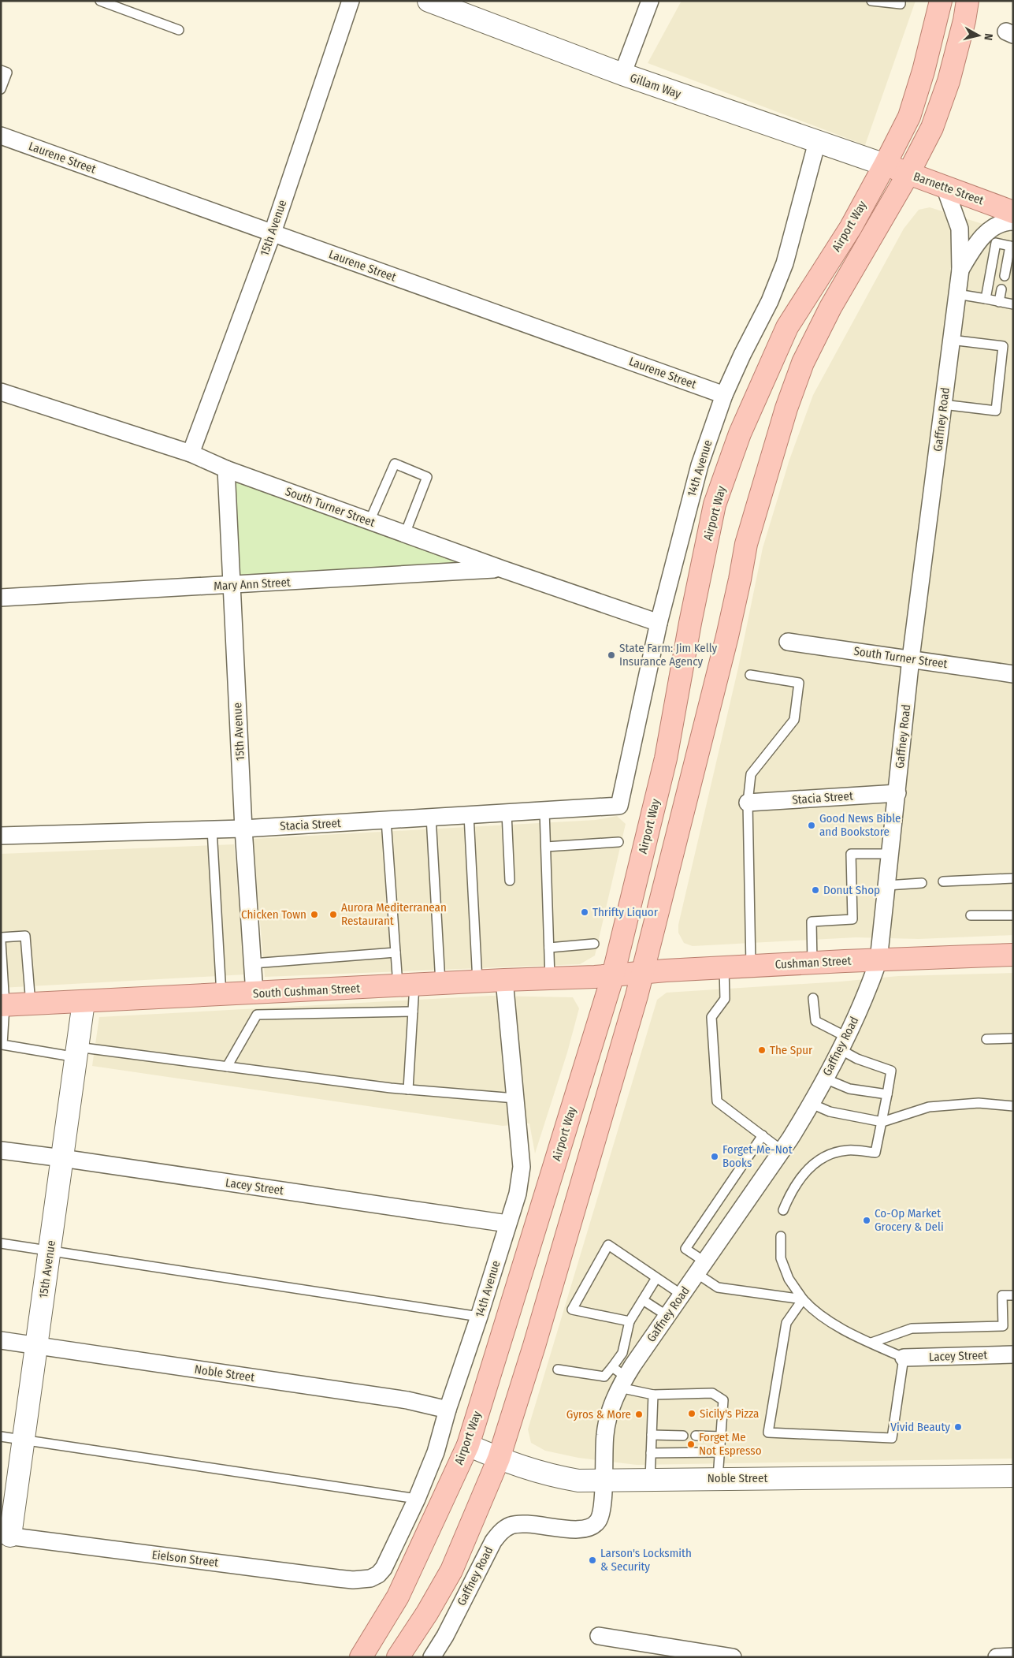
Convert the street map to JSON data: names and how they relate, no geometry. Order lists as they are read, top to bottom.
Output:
{
  "streets": {
    "main road": [
      "Barnette Street",
      "Airport Way",
      "Cushman Street",
      "South Cushman Street"
    ],
    "street": [
      "Gillam Way",
      "Laurene Street",
      "15th Avenue",
      "Gaffney Road",
      "14th Avenue",
      "South Turner Street",
      "Mary Ann Street",
      "Stacia Street",
      "Lacey Street",
      "Noble Street",
      "Eielson Street"
    ]
  },
  "crossings": [
    ["Gillam Way", "Barnette Street"],
    ["Gillam Way", "Airport Way"],
    ["Gillam Way", "14th Avenue"],
    ["Laurene Street", "15th Avenue"],
    ["Laurene Street", "14th Avenue"],
    ["Barnette Street", "Airport Way"],
    ["Barnette Street", "Gaffney Road"],
    ["Airport Way", "Cushman Street"],
    ["Airport Way", "South Cushman Street"],
    ["Airport Way", "Noble Street"],
    ["15th Avenue", "South Turner Street"],
    ["15th Avenue", "Mary Ann Street"],
    ["15th Avenue", "Stacia Street"],
    ["15th Avenue", "South Cushman Street"],
    ["15th Avenue", "Lacey Street"],
    ["15th Avenue", "Noble Street"],
    ["15th Avenue", "Eielson Street"],
    ["Gaffney Road", "South Turner Street"],
    ["Gaffney Road", "Stacia Street"],
    ["Gaffney Road", "Cushman Street"],
    ["Gaffney Road", "Noble Street"],
    ["14th Avenue", "South Turner Street"],
    ["14th Avenue", "Stacia Street"],
    ["14th Avenue", "South Cushman Street"],
    ["14th Avenue", "Lacey Street"],
    ["14th Avenue", "Noble Street"],
    ["14th Avenue", "Eielson Street"],
    ["South Turner Street", "Mary Ann Street"],
    ["Cushman Street", "South Cushman Street"]
  ],
  "places": [
    "State Farm: Jim Kelly Insurance Agency",
    "Good News Bible and Bookstore",
    "Donut Shop",
    "Thrifty Liquor",
    "Chicken Town",
    "Aurora Mediterranean Restaurant",
    "The Spur",
    "Forget-Me-Not Books",
    "Co-Op Market Grocery & Deli",
    "Sicily's Pizza",
    "Gyros & More",
    "Vivid Beauty",
    "Forget Me Not Espresso",
    "Larson's Locksmith & Security"
  ],
  "north": "right"
}
